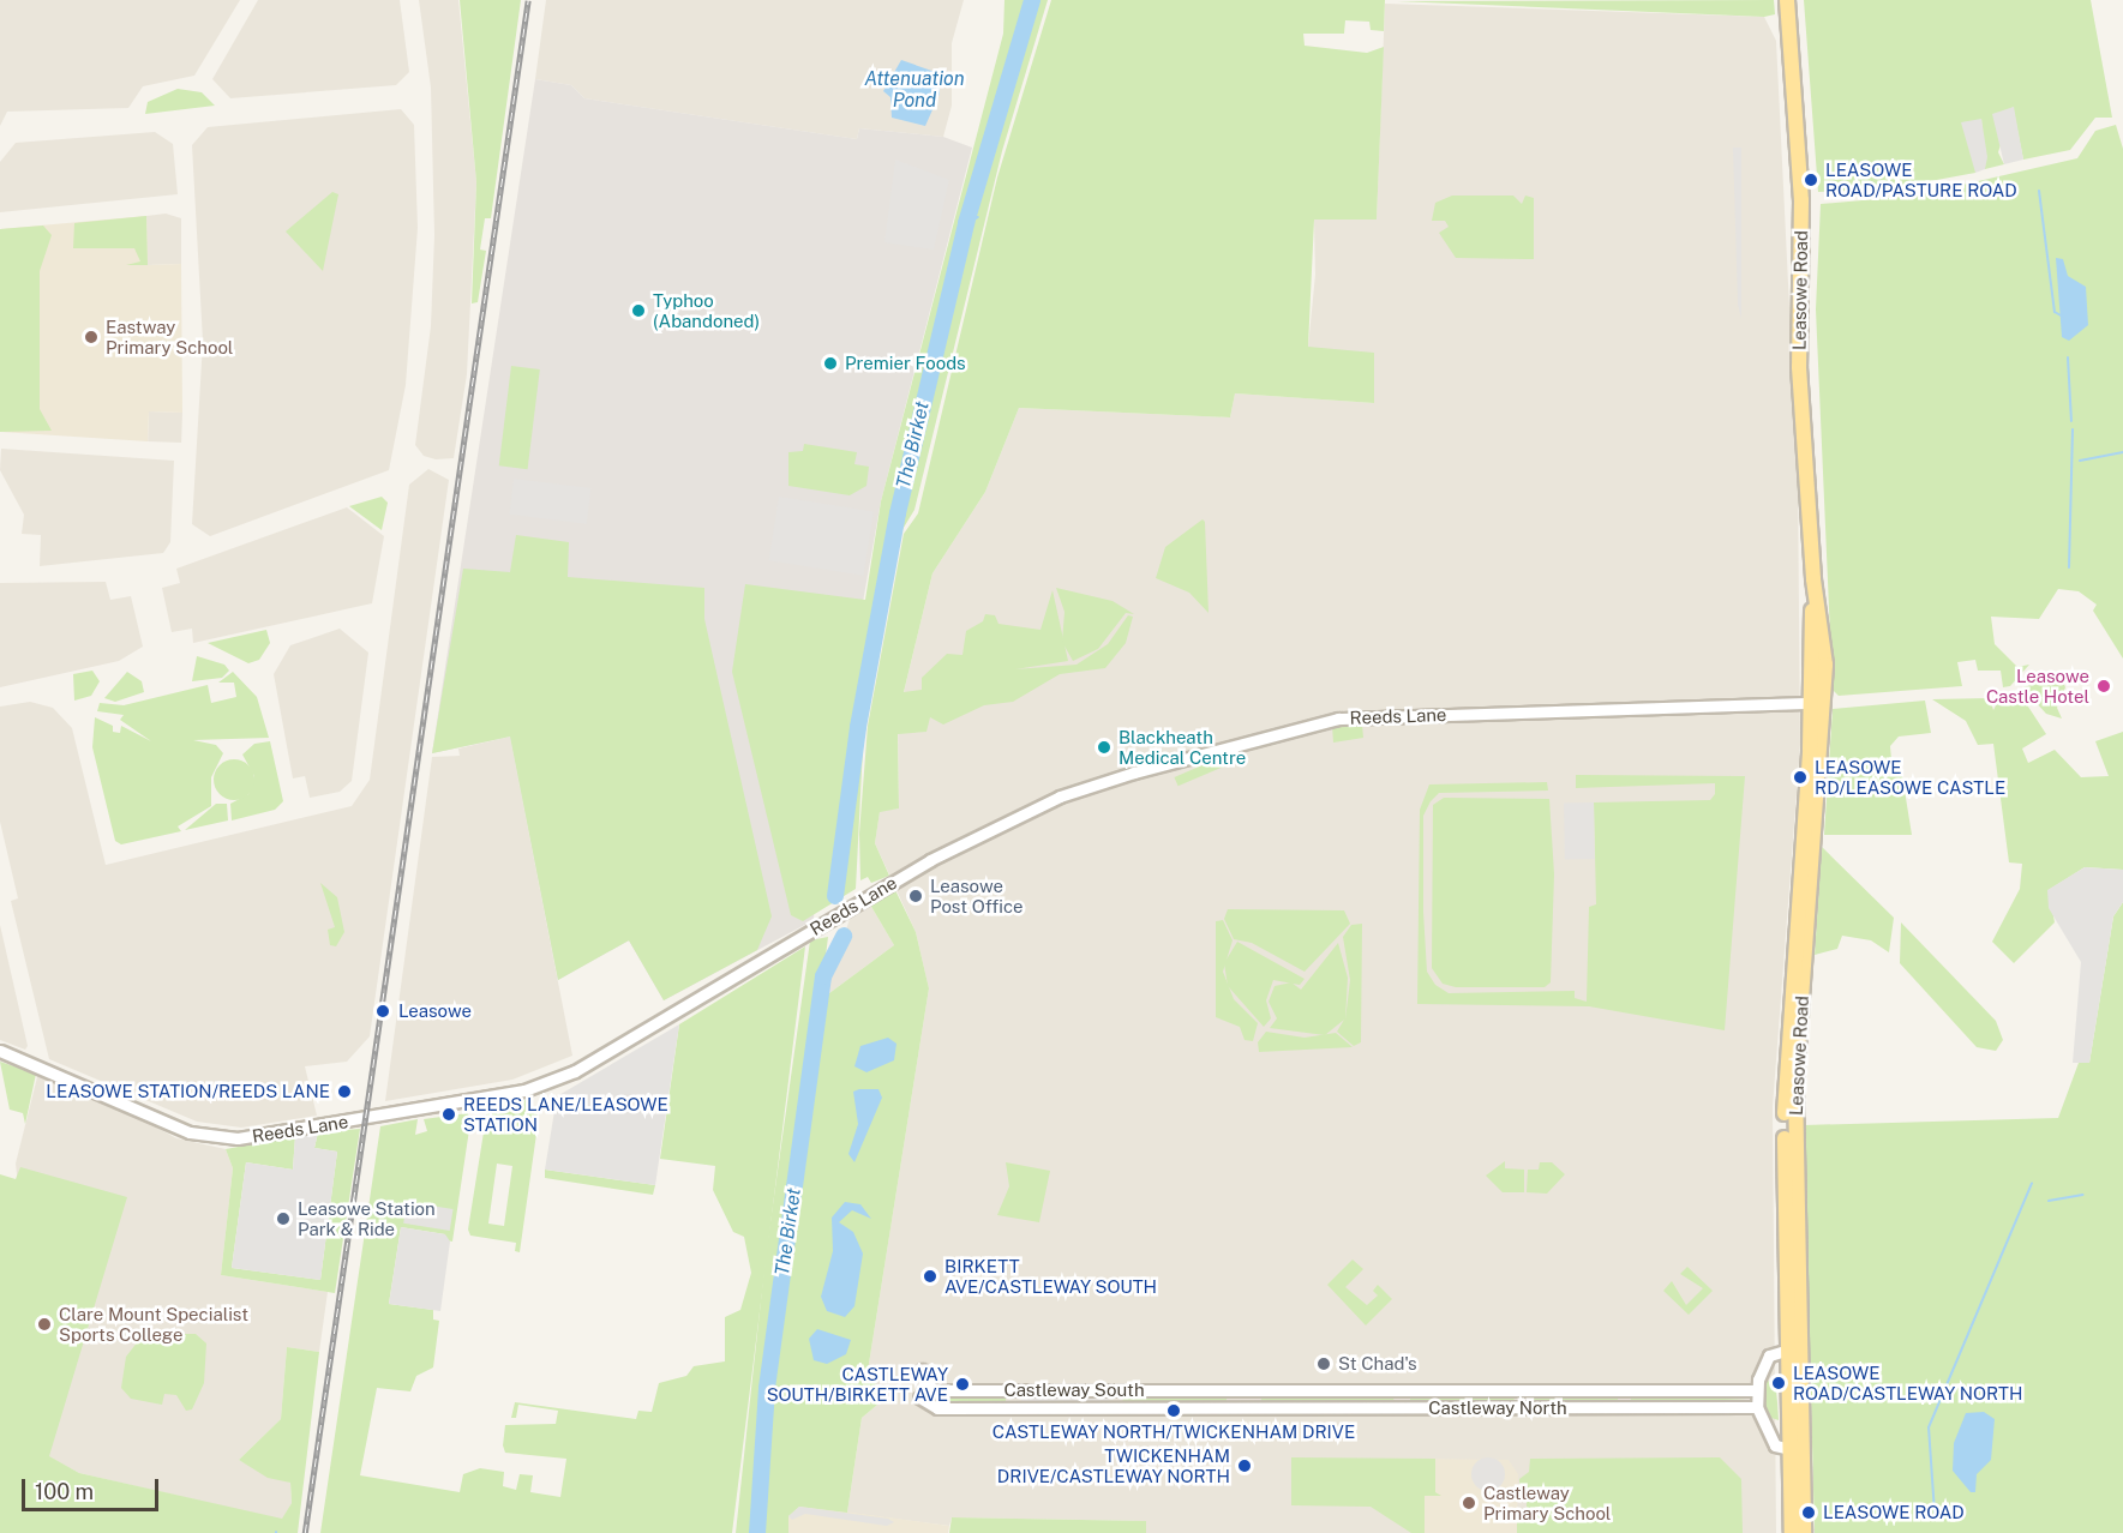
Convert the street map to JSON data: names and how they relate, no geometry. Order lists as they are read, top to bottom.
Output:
{
  "streets": {
    "main road": ["Leasowe Road"],
    "street": ["Reeds Lane", "Castleway South", "Castleway North"]
  },
  "crossings": [
    ["Leasowe Road", "Reeds Lane"],
    ["Castleway South", "Castleway North"]
  ],
  "water": ["Attenuation Pond", "The Birket"],
  "places": [
    "LEASOWE ROAD/PASTURE ROAD",
    "Typhoo (Abandoned)",
    "Eastway Primary School",
    "Premier Foods",
    "Leasowe Castle Hotel",
    "Blackheath Medical Centre",
    "LEASOWE RD/LEASOWE CASTLE",
    "Leasowe Post Office",
    "Leasowe",
    "LEASOWE STATION/REEDS LANE",
    "REEDS LANE/LEASOWE STATION",
    "Leasowe Station Park & Ride",
    "BIRKETT AVE/CASTLEWAY SOUTH",
    "Clare Mount Specialist Sports College",
    "St Chad's",
    "LEASOWE ROAD/CASTLEWAY NORTH",
    "CASTLEWAY SOUTH/BIRKETT AVE",
    "CASTLEWAY NORTH/TWICKENHAM DRIVE",
    "TWICKENHAM DRIVE/CASTLEWAY NORTH",
    "Castleway Primary School",
    "LEASOWE ROAD"
  ],
  "scale_bar": "100 m"
}
